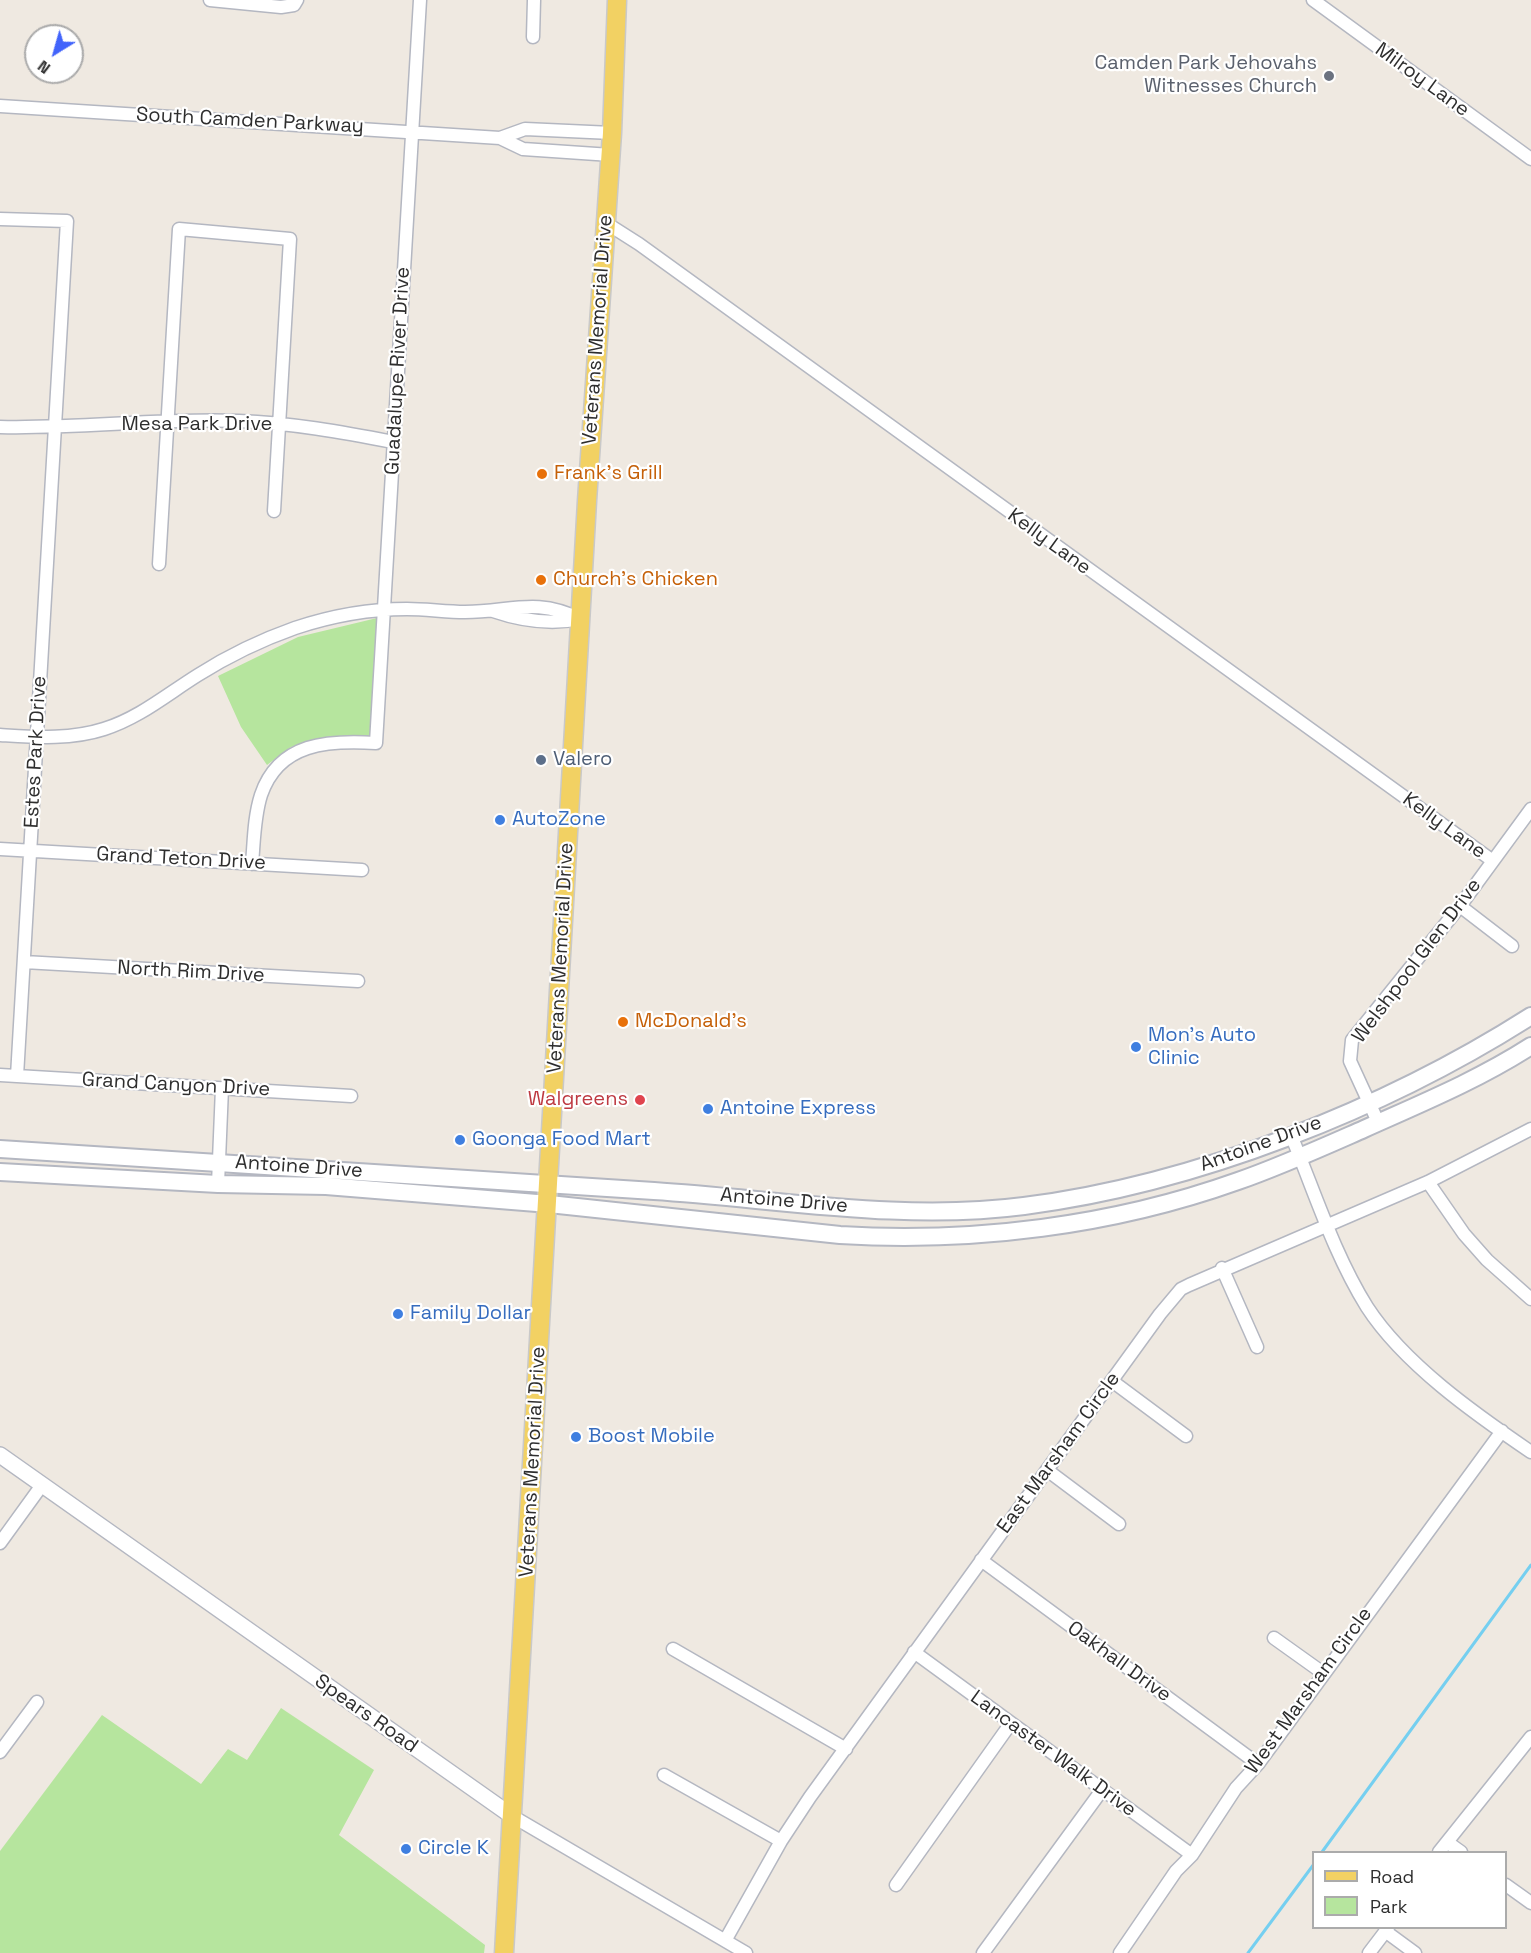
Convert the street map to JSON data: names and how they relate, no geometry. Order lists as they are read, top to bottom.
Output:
{
  "streets": {
    "main road": ["Veterans Memorial Drive", "Antoine Drive"],
    "street": [
      "Milroy Lane",
      "South Camden Parkway",
      "Guadalupe River Drive",
      "Mesa Park Drive",
      "Kelly Lane",
      "Estes Park Drive",
      "Grand Teton Drive",
      "Welshpool Glen Drive",
      "North Rim Drive",
      "Grand Canyon Drive",
      "East Marsham Circle",
      "Oakhall Drive",
      "West Marsham Circle",
      "Spears Road",
      "Lancaster Walk Drive"
    ]
  },
  "crossings": [
    ["South Camden Parkway", "Veterans Memorial Drive"],
    ["South Camden Parkway", "Guadalupe River Drive"],
    ["Veterans Memorial Drive", "Kelly Lane"],
    ["Veterans Memorial Drive", "Antoine Drive"],
    ["Veterans Memorial Drive", "Spears Road"],
    ["Guadalupe River Drive", "Mesa Park Drive"],
    ["Guadalupe River Drive", "Grand Teton Drive"],
    ["Mesa Park Drive", "Estes Park Drive"],
    ["Kelly Lane", "Welshpool Glen Drive"],
    ["Estes Park Drive", "Grand Teton Drive"],
    ["Estes Park Drive", "North Rim Drive"],
    ["Estes Park Drive", "Grand Canyon Drive"],
    ["Welshpool Glen Drive", "Antoine Drive"],
    ["East Marsham Circle", "Oakhall Drive"],
    ["East Marsham Circle", "Spears Road"],
    ["East Marsham Circle", "Lancaster Walk Drive"],
    ["Oakhall Drive", "West Marsham Circle"],
    ["West Marsham Circle", "Lancaster Walk Drive"]
  ],
  "places": [
    "Camden Park Jehovahs Witnesses Church",
    "Frank's Grill",
    "Church's Chicken",
    "Valero",
    "AutoZone",
    "McDonald's",
    "Mon's Auto Clinic",
    "Walgreens",
    "Antoine Express",
    "Goonga Food Mart",
    "Family Dollar",
    "Boost Mobile",
    "Circle K"
  ],
  "legend": ["Road", "Park"],
  "north": "bottom left"
}
